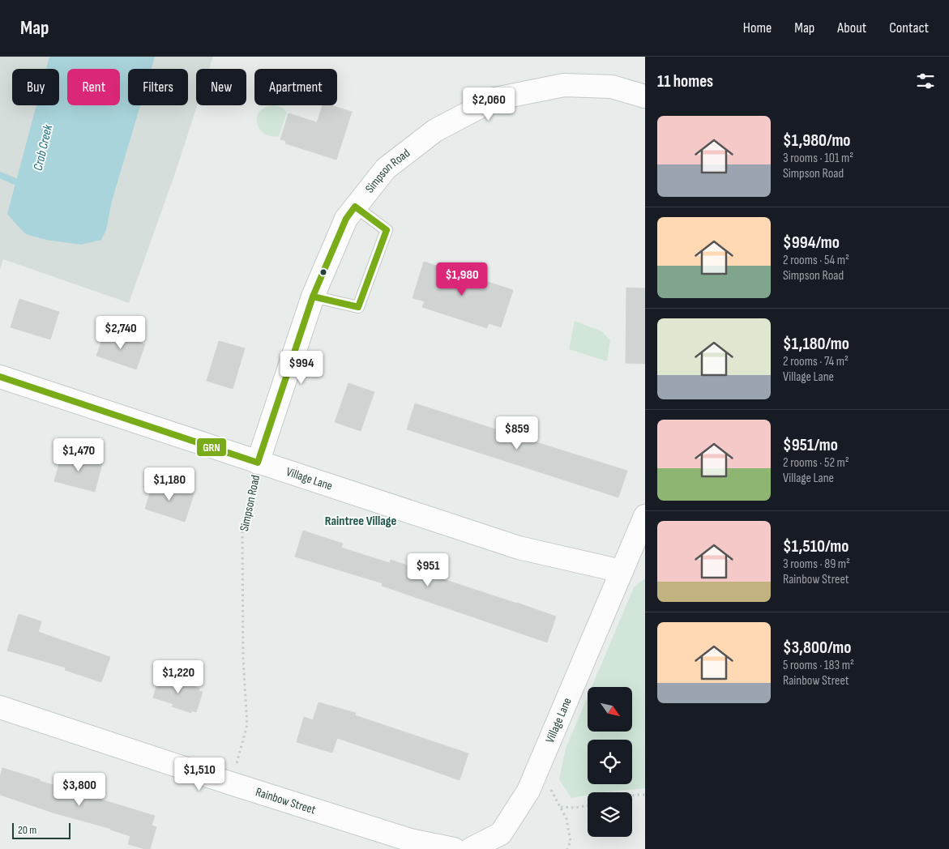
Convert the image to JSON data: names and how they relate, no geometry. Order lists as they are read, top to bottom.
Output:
{
  "streets": {
    "street": ["Simpson Road", "Village Lane", "Rainbow Street"]
  },
  "crossings": [
    ["Simpson Road", "Village Lane"],
    ["Simpson Road", "Rainbow Street"]
  ],
  "districts": ["Raintree Village"],
  "water": ["Crab Creek"],
  "lines": ["transit line GRN"],
  "scale_bar": "20 m",
  "north": "bottom right",
  "page": {
    "header": "Map",
    "nav": [
      "Home",
      "Map",
      "About",
      "Contact"
    ],
    "heading": "11 homes",
    "chip": [
      "Buy",
      "Rent",
      "Filters",
      "New",
      "Apartment"
    ],
    "price": [
      "$2,060",
      "$1,980",
      "$2,740",
      "$994",
      "$859",
      "$1,470",
      "$1,180",
      "$951",
      "$1,220",
      "$1,510",
      "$3,800"
    ],
    "list": [
      {
        "name": "$1,980/mo",
        "note": "3 rooms · 101 m² · Simpson Road"
      },
      {
        "name": "$994/mo",
        "note": "2 rooms · 54 m² · Simpson Road"
      },
      {
        "name": "$1,180/mo",
        "note": "2 rooms · 74 m² · Village Lane"
      },
      {
        "name": "$951/mo",
        "note": "2 rooms · 52 m² · Village Lane"
      },
      {
        "name": "$1,510/mo",
        "note": "3 rooms · 89 m² · Rainbow Street"
      },
      {
        "name": "$3,800/mo",
        "note": "5 rooms · 183 m² · Rainbow Street"
      }
    ],
    "scale": "20 m"
  }
}
